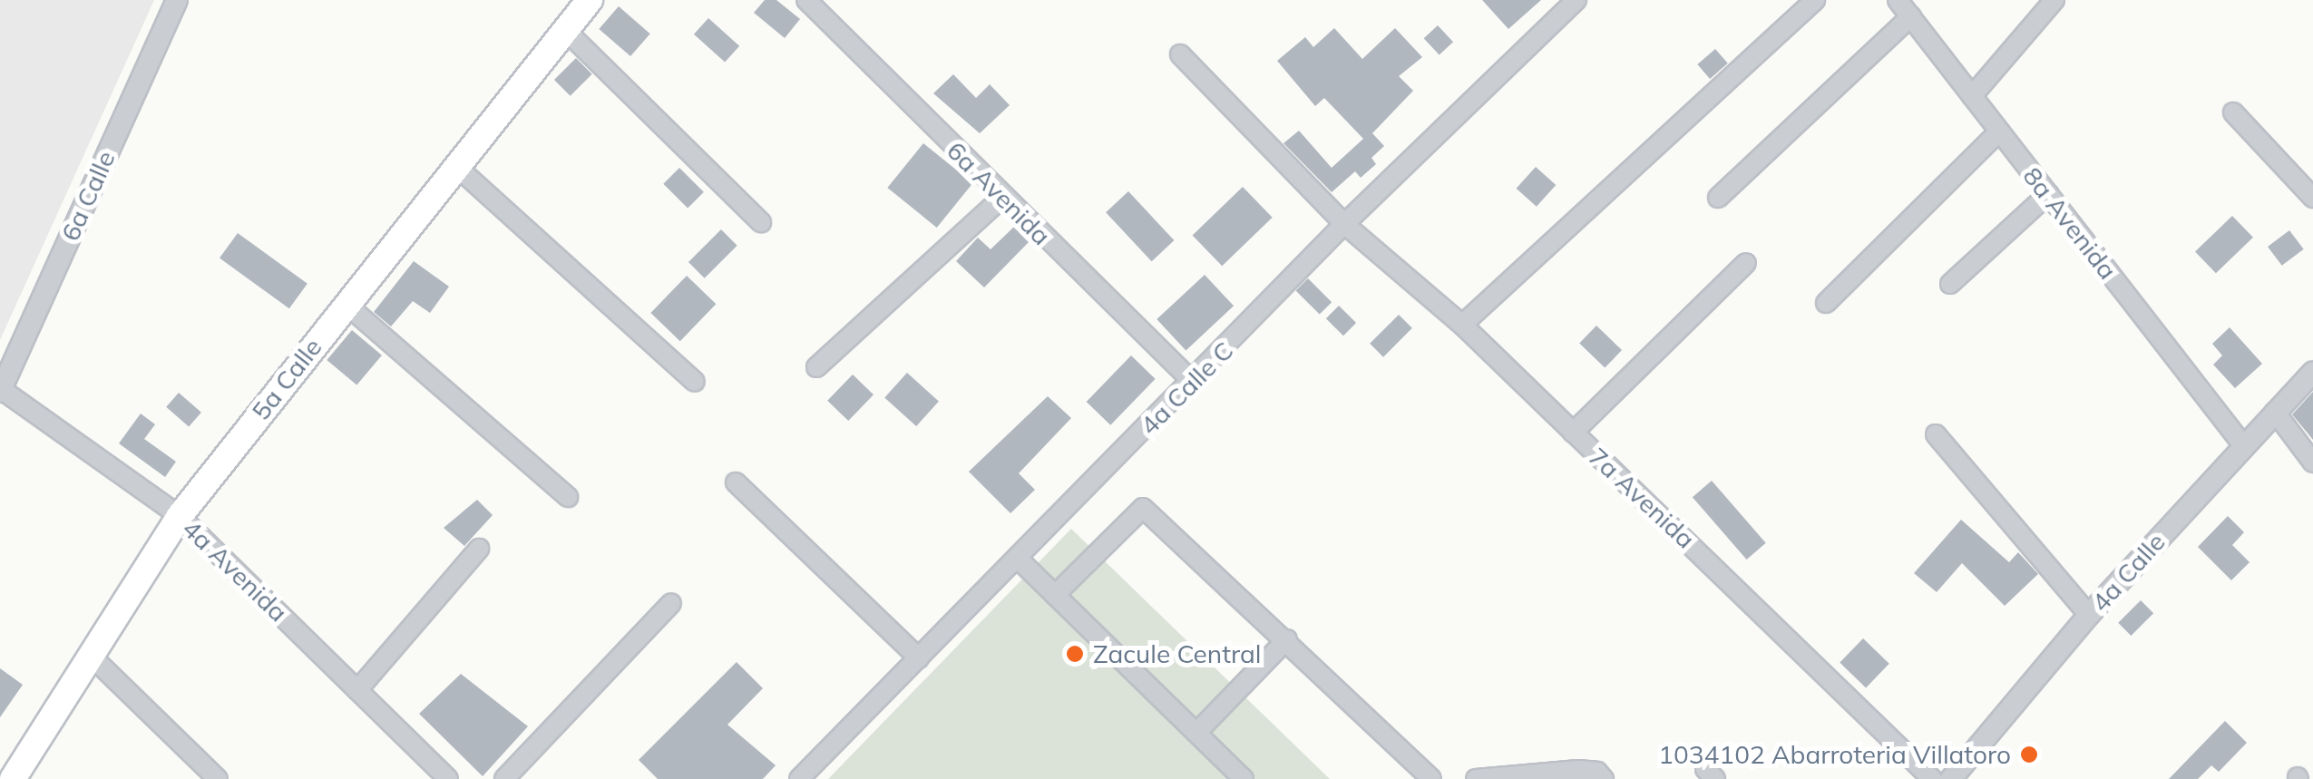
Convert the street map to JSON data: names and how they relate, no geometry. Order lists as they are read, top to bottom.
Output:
{
  "streets": {
    "main road": ["5a Calle"],
    "street": [
      "6a Avenida",
      "6a Calle",
      "8a Avenida",
      "4a Calle C",
      "7a Avenida",
      "4a Avenida",
      "4a Calle"
    ]
  },
  "crossings": [
    ["6a Avenida", "4a Calle C"],
    ["6a Calle", "4a Avenida"],
    ["8a Avenida", "4a Calle"],
    ["5a Calle", "4a Avenida"],
    ["4a Calle C", "7a Avenida"]
  ],
  "places": ["Zacule Central", "1034102 Abarroteria Villatoro"]
}
